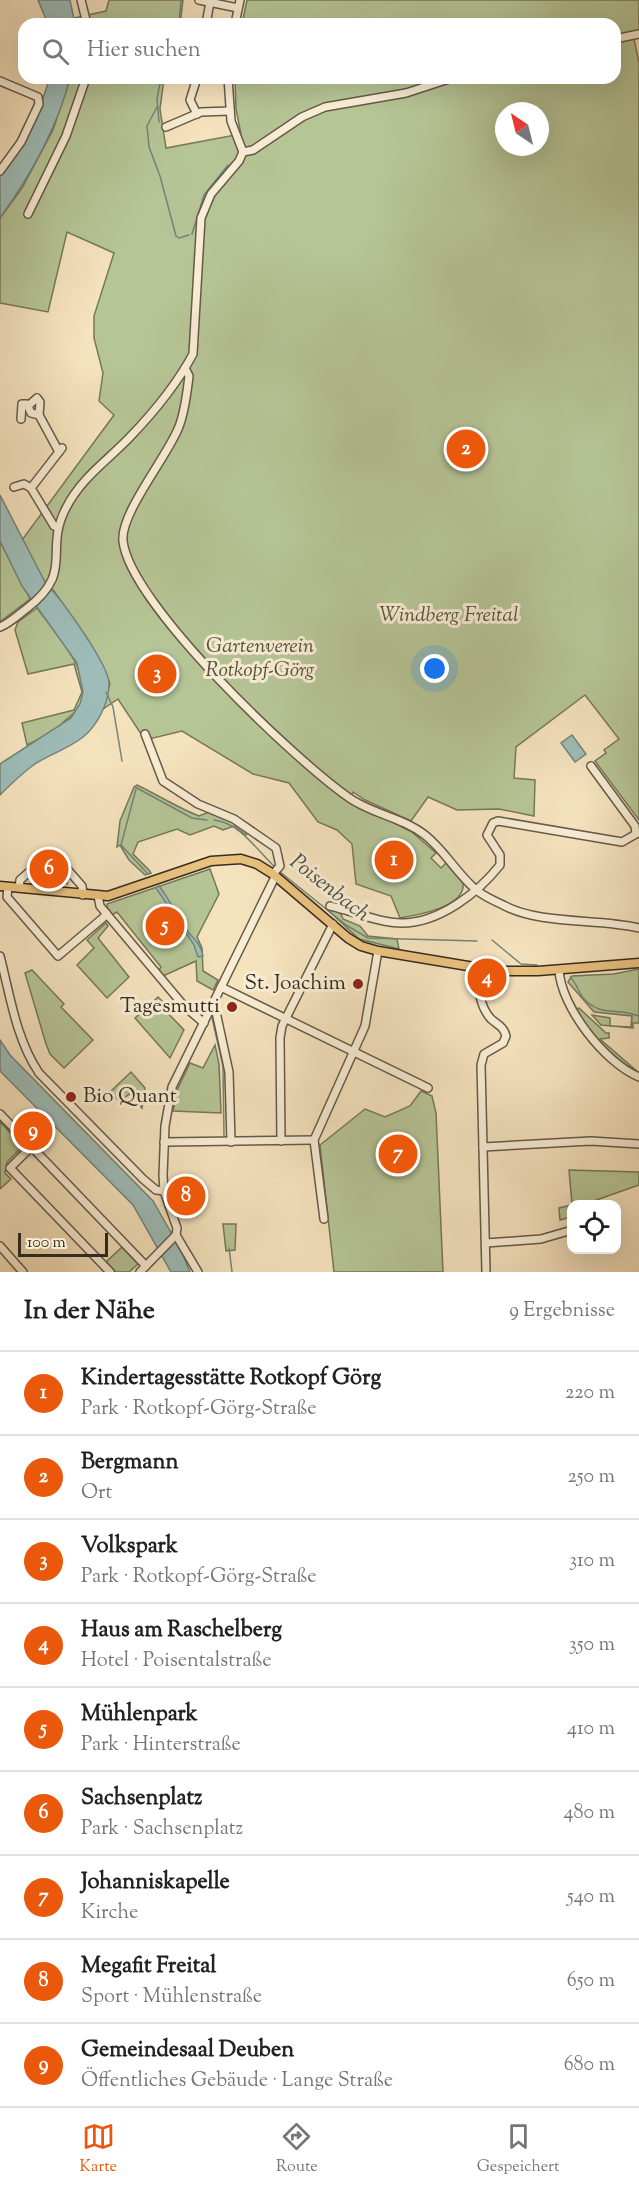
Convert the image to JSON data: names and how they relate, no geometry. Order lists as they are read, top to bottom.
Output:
{
  "water": ["Poisenbach"],
  "parks": ["Windberg Freital", "Gartenverein Rotkopf-Görg"],
  "places": ["St. Joachim", "Tagesmutti", "Bio Quant"],
  "scale_bar": "100 m",
  "north": "top left",
  "page": {
    "search": "Hier suchen",
    "pins": [
      "2",
      "3",
      "1",
      "6",
      "5",
      "4",
      "9",
      "7",
      "8"
    ],
    "scale": "100 m",
    "heading": ["In der Nähe", "9 Ergebnisse"],
    "list": [
      {
        "mark": "1",
        "name": "Kindertagesstätte Rotkopf Görg",
        "note": "Park · Rotkopf-Görg-Straße",
        "value": "220 m"
      },
      {
        "mark": "2",
        "name": "Bergmann",
        "note": "Ort",
        "value": "250 m"
      },
      {
        "mark": "3",
        "name": "Volkspark",
        "note": "Park · Rotkopf-Görg-Straße",
        "value": "310 m"
      },
      {
        "mark": "4",
        "name": "Haus am Raschelberg",
        "note": "Hotel · Poisentalstraße",
        "value": "350 m"
      },
      {
        "mark": "5",
        "name": "Mühlenpark",
        "note": "Park · Hinterstraße",
        "value": "410 m"
      },
      {
        "mark": "6",
        "name": "Sachsenplatz",
        "note": "Park · Sachsenplatz",
        "value": "480 m"
      },
      {
        "mark": "7",
        "name": "Johanniskapelle",
        "note": "Kirche",
        "value": "540 m"
      },
      {
        "mark": "8",
        "name": "Megafit Freital",
        "note": "Sport · Mühlenstraße",
        "value": "650 m"
      },
      {
        "mark": "9",
        "name": "Gemeindesaal Deuben",
        "note": "Öffentliches Gebäude · Lange Straße",
        "value": "680 m"
      }
    ],
    "nav": ["Karte", "Route", "Gespeichert"]
  }
}
